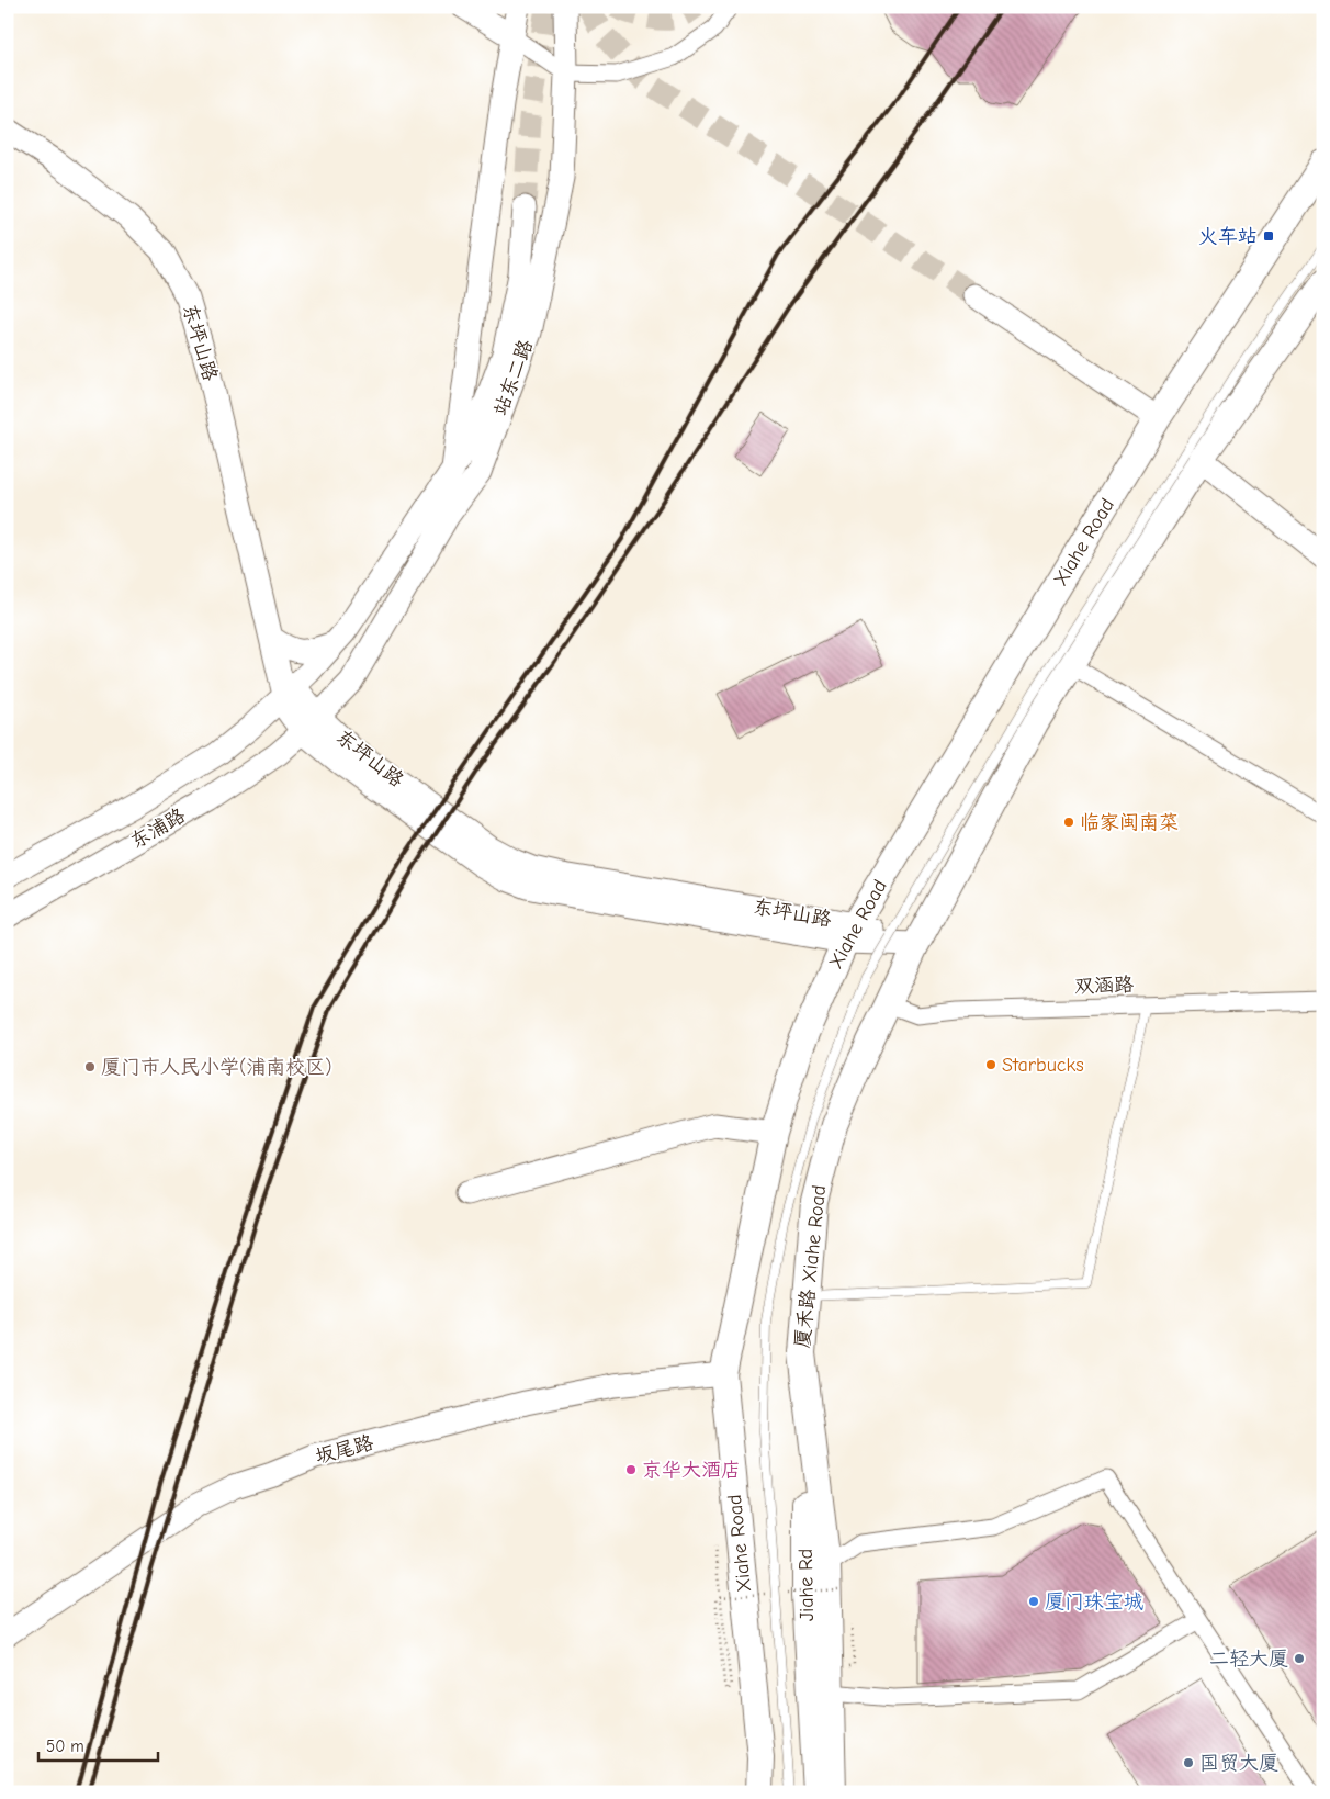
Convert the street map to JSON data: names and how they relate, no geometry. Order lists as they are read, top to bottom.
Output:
{
  "streets": {
    "main road": [
      "东坪山路",
      "站东二路",
      "Xiahe Road",
      "东浦路",
      "厦禾路 Xiahe Road",
      "坂尾路",
      "Jiahe Rd"
    ],
    "street": ["双涵路"]
  },
  "crossings": [
    ["东坪山路", "站东二路"],
    ["东坪山路", "Xiahe Road"],
    ["东坪山路", "东浦路"],
    ["站东二路", "东浦路"],
    ["Xiahe Road", "坂尾路"],
    ["双涵路", "厦禾路 Xiahe Road"],
    ["厦禾路 Xiahe Road", "Jiahe Rd"]
  ],
  "places": {
    "transit": ["火车站"],
    "other": [
      "临家闽南菜",
      "Starbucks",
      "厦门市人民小学(浦南校区)",
      "京华大酒店",
      "厦门珠宝城",
      "二轻大厦",
      "国贸大厦"
    ]
  },
  "scale_bar": "50 m"
}
